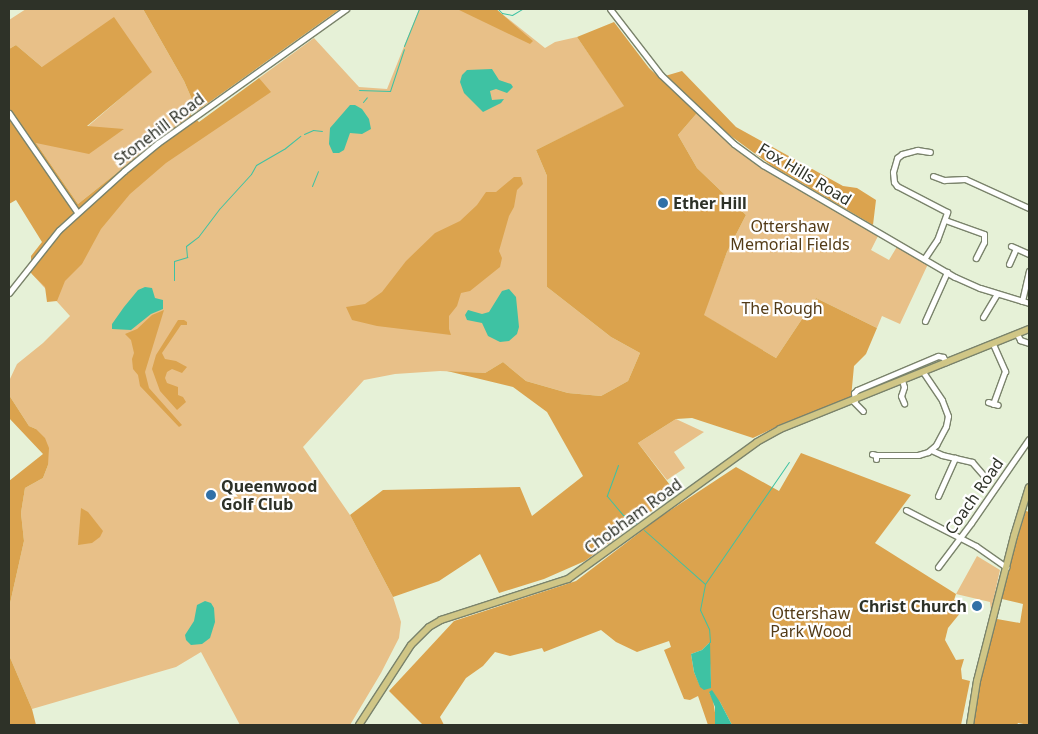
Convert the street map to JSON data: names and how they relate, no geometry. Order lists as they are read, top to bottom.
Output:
{
  "streets": {
    "main road": ["Chobham Road"],
    "street": ["Stonehill Road", "Fox Hills Road", "Coach Road"]
  },
  "parks": ["Ottershaw Memorial Fields", "The Rough", "Ottershaw Park Wood"],
  "places": ["Ether Hill", "Queenwood Golf Club", "Christ Church"]
}
